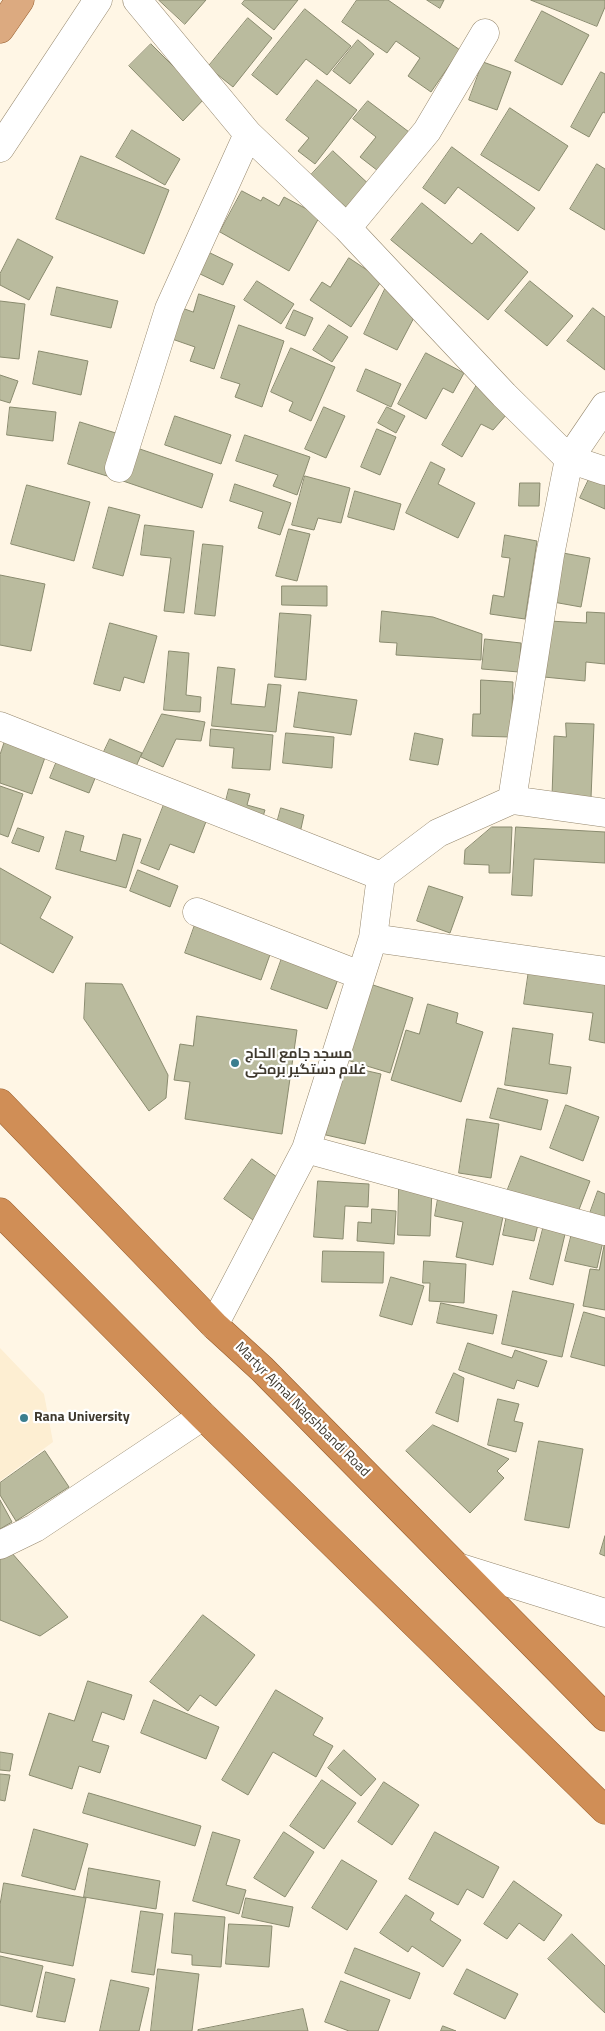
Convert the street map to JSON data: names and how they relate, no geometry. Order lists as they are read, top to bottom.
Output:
{
  "streets": {
    "highway": ["Martyr Ajmal Naqshbandi Road"]
  },
  "places": ["مسجد جامع الحاج غلام دستگیر بره‌کی", "Rana University"]
}
